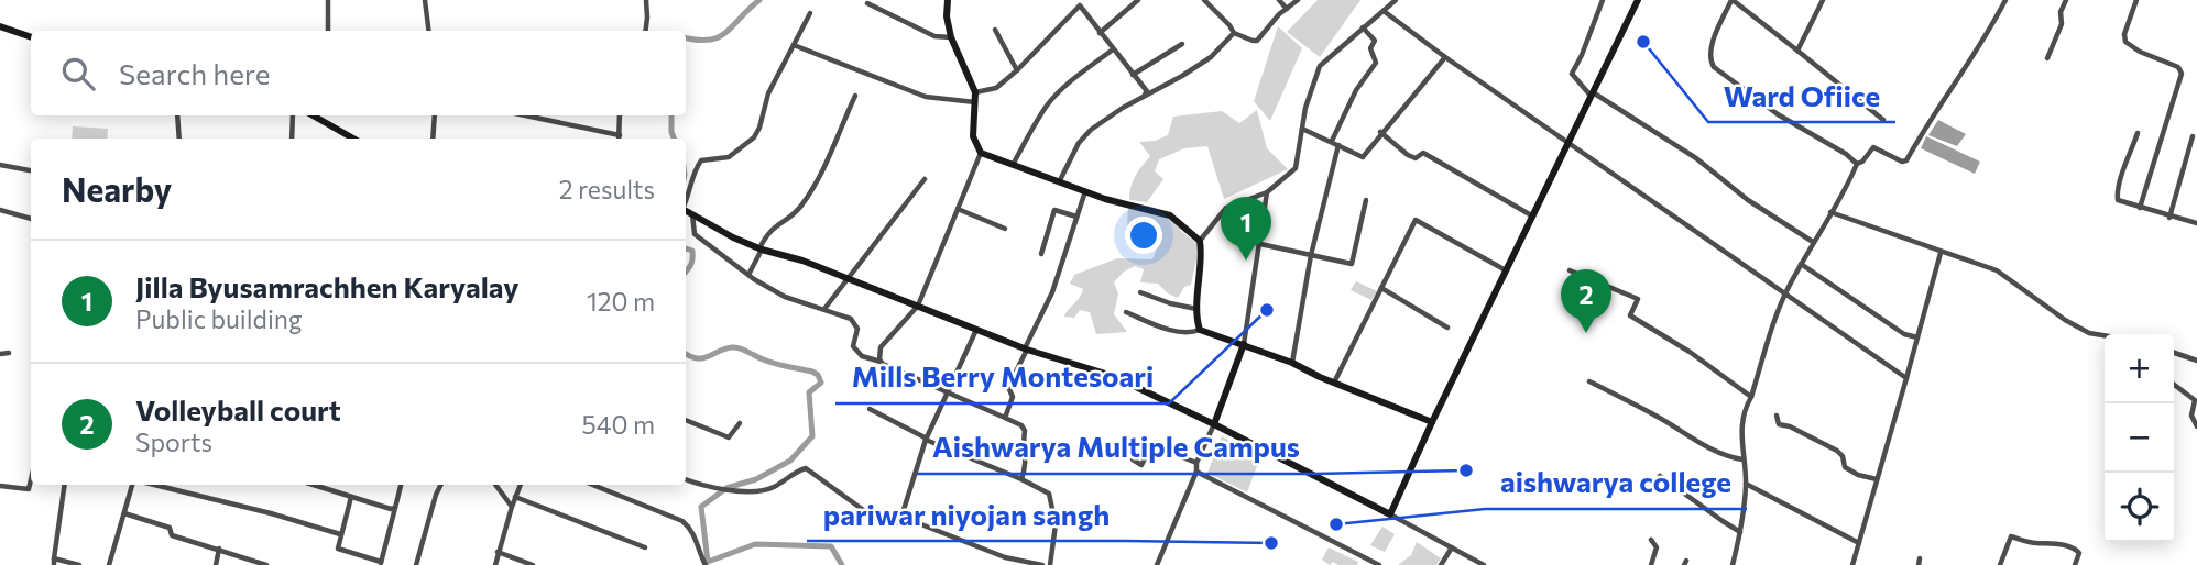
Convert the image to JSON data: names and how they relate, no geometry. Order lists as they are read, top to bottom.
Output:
{
  "places": [
    "Ward Ofiice",
    "Mills Berry Montesoari",
    "Aishwarya Multiple Campus",
    "aishwarya college",
    "pariwar niyojan sangh"
  ],
  "page": {
    "search": "Search here",
    "heading": ["Nearby", "2 results"],
    "pins": ["1", "2"],
    "list": [
      {
        "mark": "1",
        "name": "Jilla Byusamrachhen Karyalay",
        "note": "Public building",
        "value": "120 m"
      },
      {
        "mark": "2",
        "name": "Volleyball court",
        "note": "Sports",
        "value": "540 m"
      }
    ],
    "map_buttons": ["+", "−"]
  }
}
